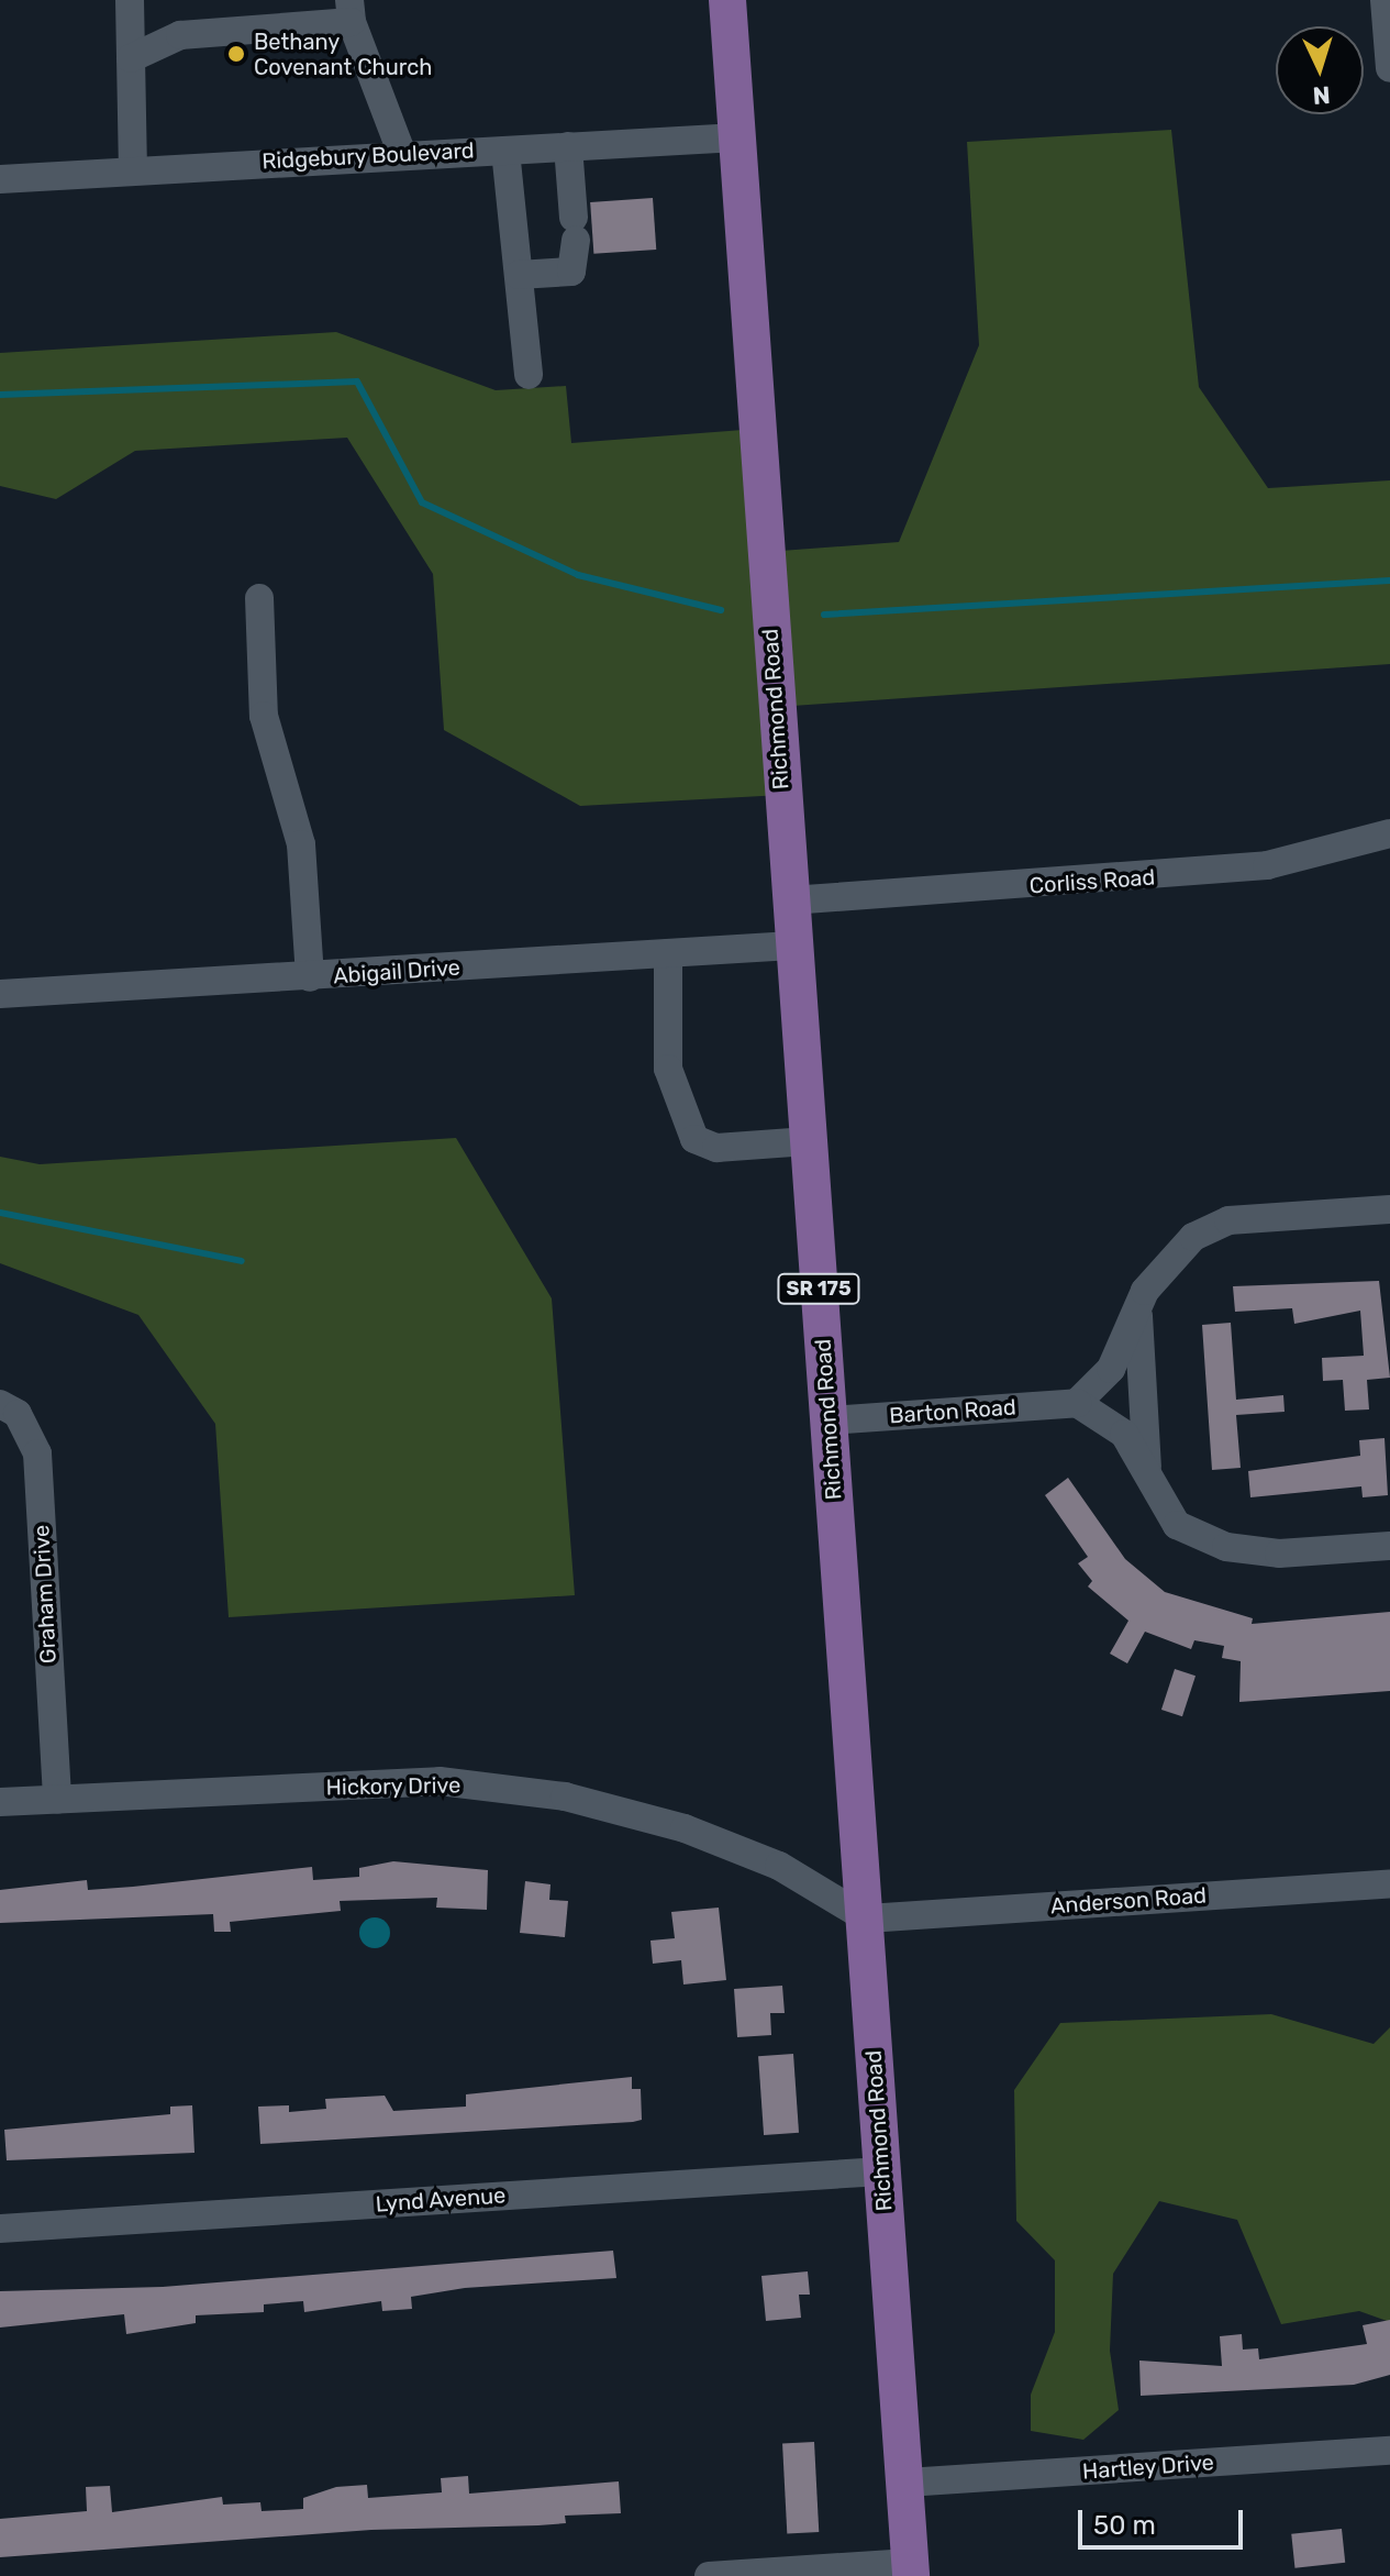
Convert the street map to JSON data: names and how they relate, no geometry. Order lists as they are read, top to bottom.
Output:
{
  "streets": {
    "main road": ["Richmond Road", "SR 175"],
    "street": [
      "Ridgebury Boulevard",
      "Corliss Road",
      "Abigail Drive",
      "Barton Road",
      "Graham Drive",
      "Hickory Drive",
      "Anderson Road",
      "Lynd Avenue",
      "Hartley Drive"
    ]
  },
  "crossings": [
    ["Ridgebury Boulevard", "Richmond Road"],
    ["Richmond Road", "Corliss Road"],
    ["Richmond Road", "Abigail Drive"],
    ["Richmond Road", "Barton Road"],
    ["Richmond Road", "Hickory Drive"],
    ["Richmond Road", "Anderson Road"],
    ["Richmond Road", "Lynd Avenue"],
    ["Richmond Road", "Hartley Drive"],
    ["Graham Drive", "Hickory Drive"],
    ["Hickory Drive", "Anderson Road"]
  ],
  "places": ["Bethany Covenant Church"],
  "scale_bar": "50 m",
  "north": "bottom"
}
